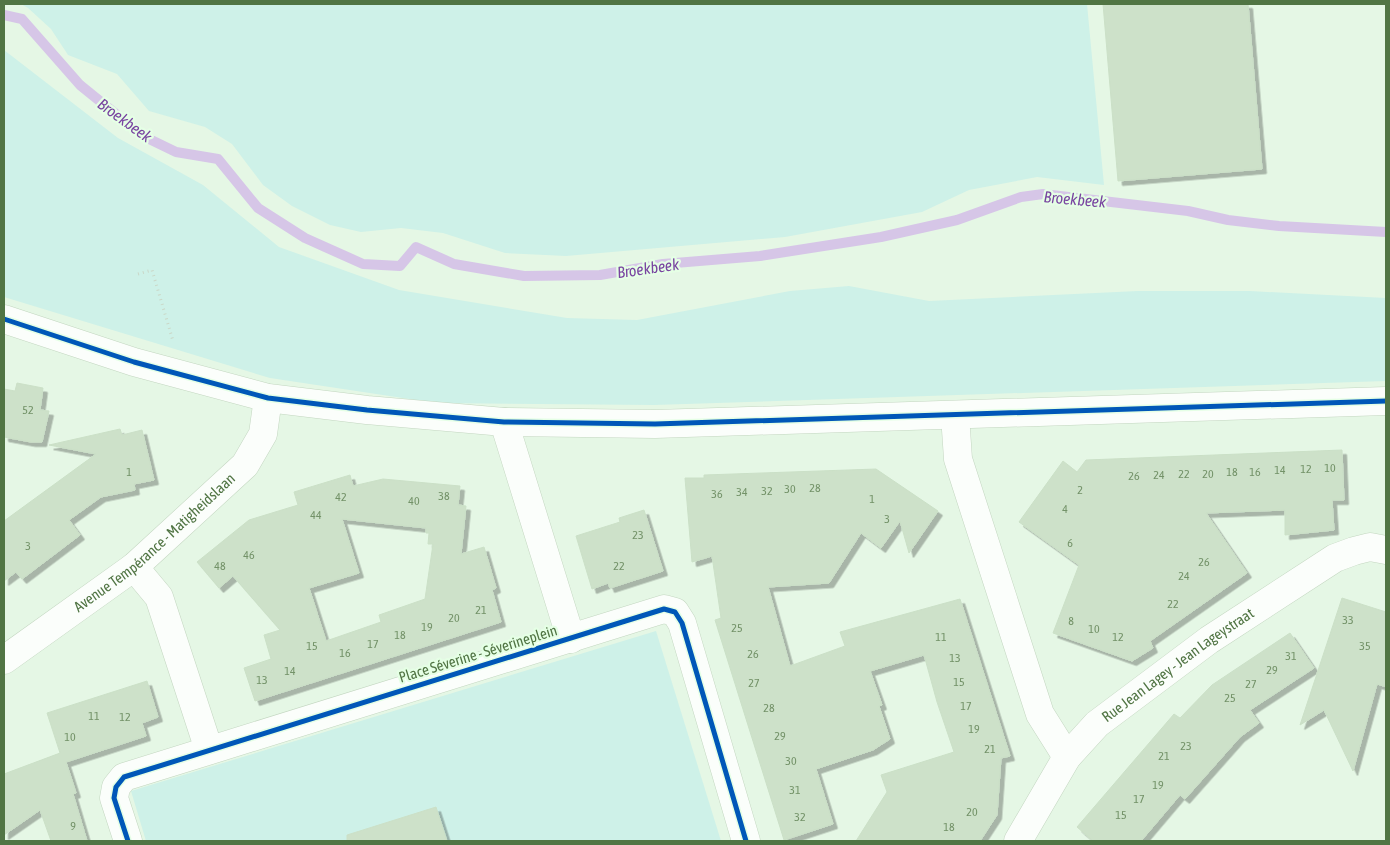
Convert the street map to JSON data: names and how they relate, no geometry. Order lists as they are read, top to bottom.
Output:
{
  "streets": {
    "street": ["Avenue Tempérance - Matigheidslaan", "Place Séverine - Séverineplein", "Rue Jean Lagey - Jean Lageystraat"]
  },
  "water": ["Broekbeek"],
  "house_numbers": [
    "52",
    "10",
    "12",
    "14",
    "1",
    "18",
    "16",
    "22",
    "20",
    "24",
    "26",
    "28",
    "30",
    "2",
    "32",
    "34",
    "36",
    "38",
    "42",
    "1",
    "40",
    "4",
    "44",
    "3",
    "23",
    "6",
    "3",
    "46",
    "26",
    "48",
    "22",
    "24",
    "22",
    "21",
    "20",
    "33",
    "8",
    "19",
    "25",
    "10",
    "18",
    "11",
    "12",
    "17",
    "15",
    "35",
    "16",
    "26",
    "31",
    "13",
    "29",
    "14",
    "13",
    "15",
    "27",
    "27",
    "25",
    "17",
    "28",
    "11",
    "12",
    "19",
    "29",
    "10",
    "23",
    "21",
    "21",
    "30",
    "19",
    "31",
    "17",
    "20",
    "15",
    "32",
    "9",
    "18"
  ]
}
